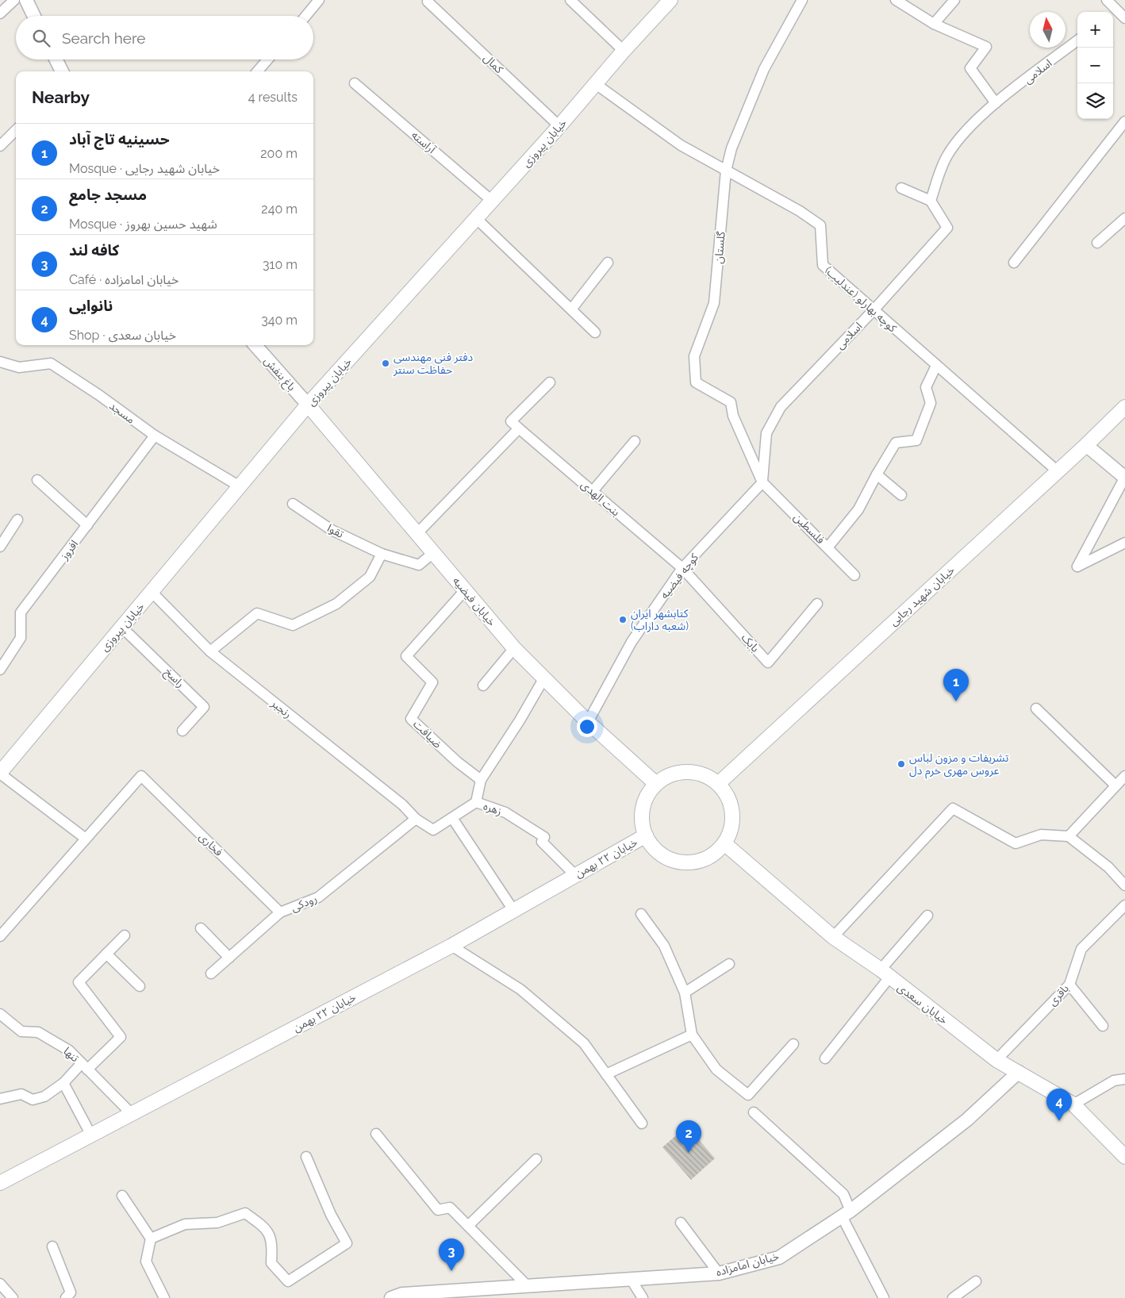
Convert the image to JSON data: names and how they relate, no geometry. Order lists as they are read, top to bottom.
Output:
{
  "streets": {
    "main road": [
      "خیابان پیروزی",
      "خیابان شهید رجایی",
      "خیابان فیضیه",
      "خیابان ۲۲ بهمن",
      "خیابان سعدی"
    ],
    "street": [
      "کمال",
      "اسلامی",
      "آراسته",
      "گلستان",
      "کوچه بهارلو (عندلیب)",
      "باغ بنفش",
      "مسجد",
      "بنت الهدی",
      "فلسطین",
      "تقوا",
      "افروز",
      "کوچه فیضیه",
      "بابک",
      "راسخ",
      "رنجبر",
      "ضیافت",
      "زهره",
      "فخاری",
      "رودکی",
      "باقری",
      "تنها",
      "خیابان امامزاده"
    ]
  },
  "crossings": [
    ["کمال", "خیابان پیروزی"],
    ["اسلامی", "گلستان"],
    ["اسلامی", "کوچه بهارلو (عندلیب)"],
    ["اسلامی", "فلسطین"],
    ["اسلامی", "کوچه فیضیه"],
    ["آراسته", "خیابان پیروزی"],
    ["خیابان پیروزی", "کوچه بهارلو (عندلیب)"],
    ["خیابان پیروزی", "باغ بنفش"],
    ["خیابان پیروزی", "مسجد"],
    ["خیابان پیروزی", "خیابان فیضیه"],
    ["خیابان پیروزی", "راسخ"],
    ["خیابان پیروزی", "رنجبر"],
    ["گلستان", "کوچه بهارلو (عندلیب)"],
    ["گلستان", "فلسطین"],
    ["گلستان", "کوچه فیضیه"],
    ["کوچه بهارلو (عندلیب)", "خیابان شهید رجایی"],
    ["باغ بنفش", "خیابان فیضیه"],
    ["مسجد", "افروز"],
    ["بنت الهدی", "کوچه فیضیه"],
    ["بنت الهدی", "بابک"],
    ["فلسطین", "کوچه فیضیه"],
    ["تقوا", "خیابان فیضیه"],
    ["کوچه فیضیه", "خیابان فیضیه"],
    ["کوچه فیضیه", "بابک"],
    ["خیابان شهید رجایی", "خیابان فیضیه"],
    ["خیابان شهید رجایی", "خیابان ۲۲ بهمن"],
    ["خیابان شهید رجایی", "خیابان سعدی"],
    ["خیابان فیضیه", "ضیافت"],
    ["خیابان فیضیه", "زهره"],
    ["خیابان فیضیه", "خیابان ۲۲ بهمن"],
    ["خیابان فیضیه", "خیابان سعدی"],
    ["رنجبر", "رودکی"],
    ["ضیافت", "زهره"],
    ["زهره", "خیابان ۲۲ بهمن"],
    ["فخاری", "رودکی"],
    ["خیابان ۲۲ بهمن", "خیابان سعدی"],
    ["خیابان ۲۲ بهمن", "تنها"],
    ["باقری", "خیابان سعدی"],
    ["خیابان سعدی", "خیابان امامزاده"]
  ],
  "places": ["دفتر فنی مهندسی حفاظت سنتر", "کتابشهر ایران (شعبه داراب)", "تشریفات و مزون لباس عروس مهری خرم دل"],
  "north": "top",
  "page": {
    "map_buttons": ["+", "−"],
    "search": "Search here",
    "heading": ["Nearby", "4 results"],
    "list": [
      {
        "mark": "1",
        "name": "حسینیه تاج آباد",
        "note": "Mosque · خیابان شهید رجایی",
        "value": "200 m"
      },
      {
        "mark": "2",
        "name": "مسجد جامع",
        "note": "Mosque · شهید حسین بهروز",
        "value": "240 m"
      },
      {
        "mark": "3",
        "name": "كافه لند",
        "note": "Café · خیابان امامزاده",
        "value": "310 m"
      },
      {
        "mark": "4",
        "name": "نانوایی",
        "note": "Shop · خیابان سعدی",
        "value": "340 m"
      }
    ],
    "pins": [
      "1",
      "4",
      "2",
      "3"
    ]
  }
}
